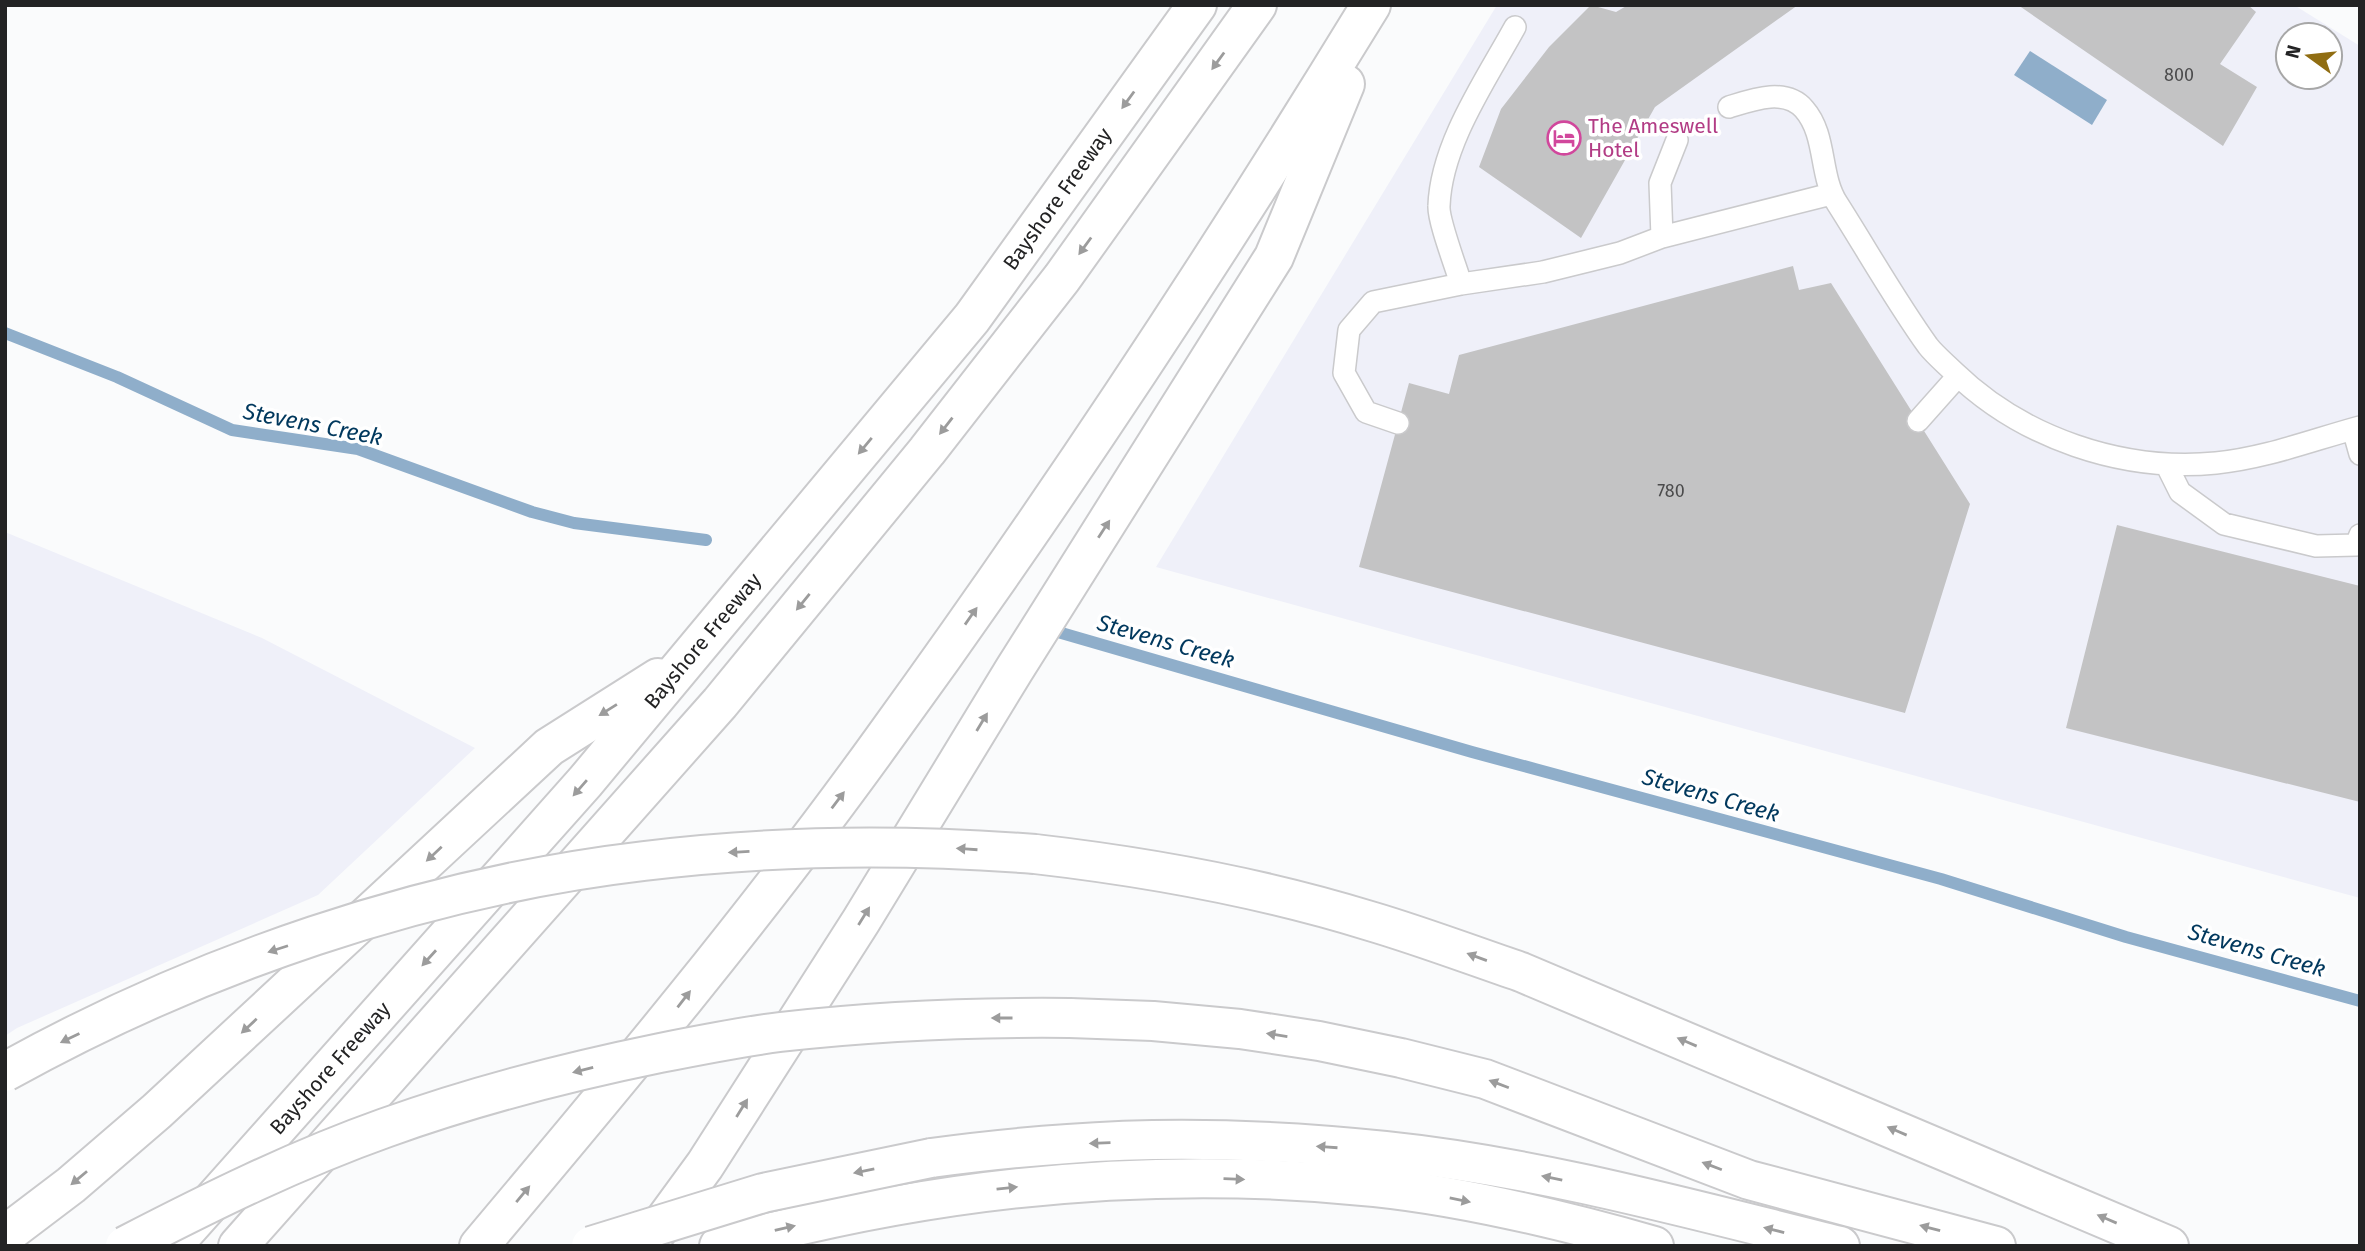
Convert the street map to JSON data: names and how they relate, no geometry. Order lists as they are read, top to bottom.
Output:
{
  "streets": {
    "highway": ["Bayshore Freeway"]
  },
  "water": ["Stevens Creek"],
  "places": {
    "hotel": ["The Ameswell Hotel"]
  },
  "house_numbers": ["800", "780"],
  "north": "left"
}
